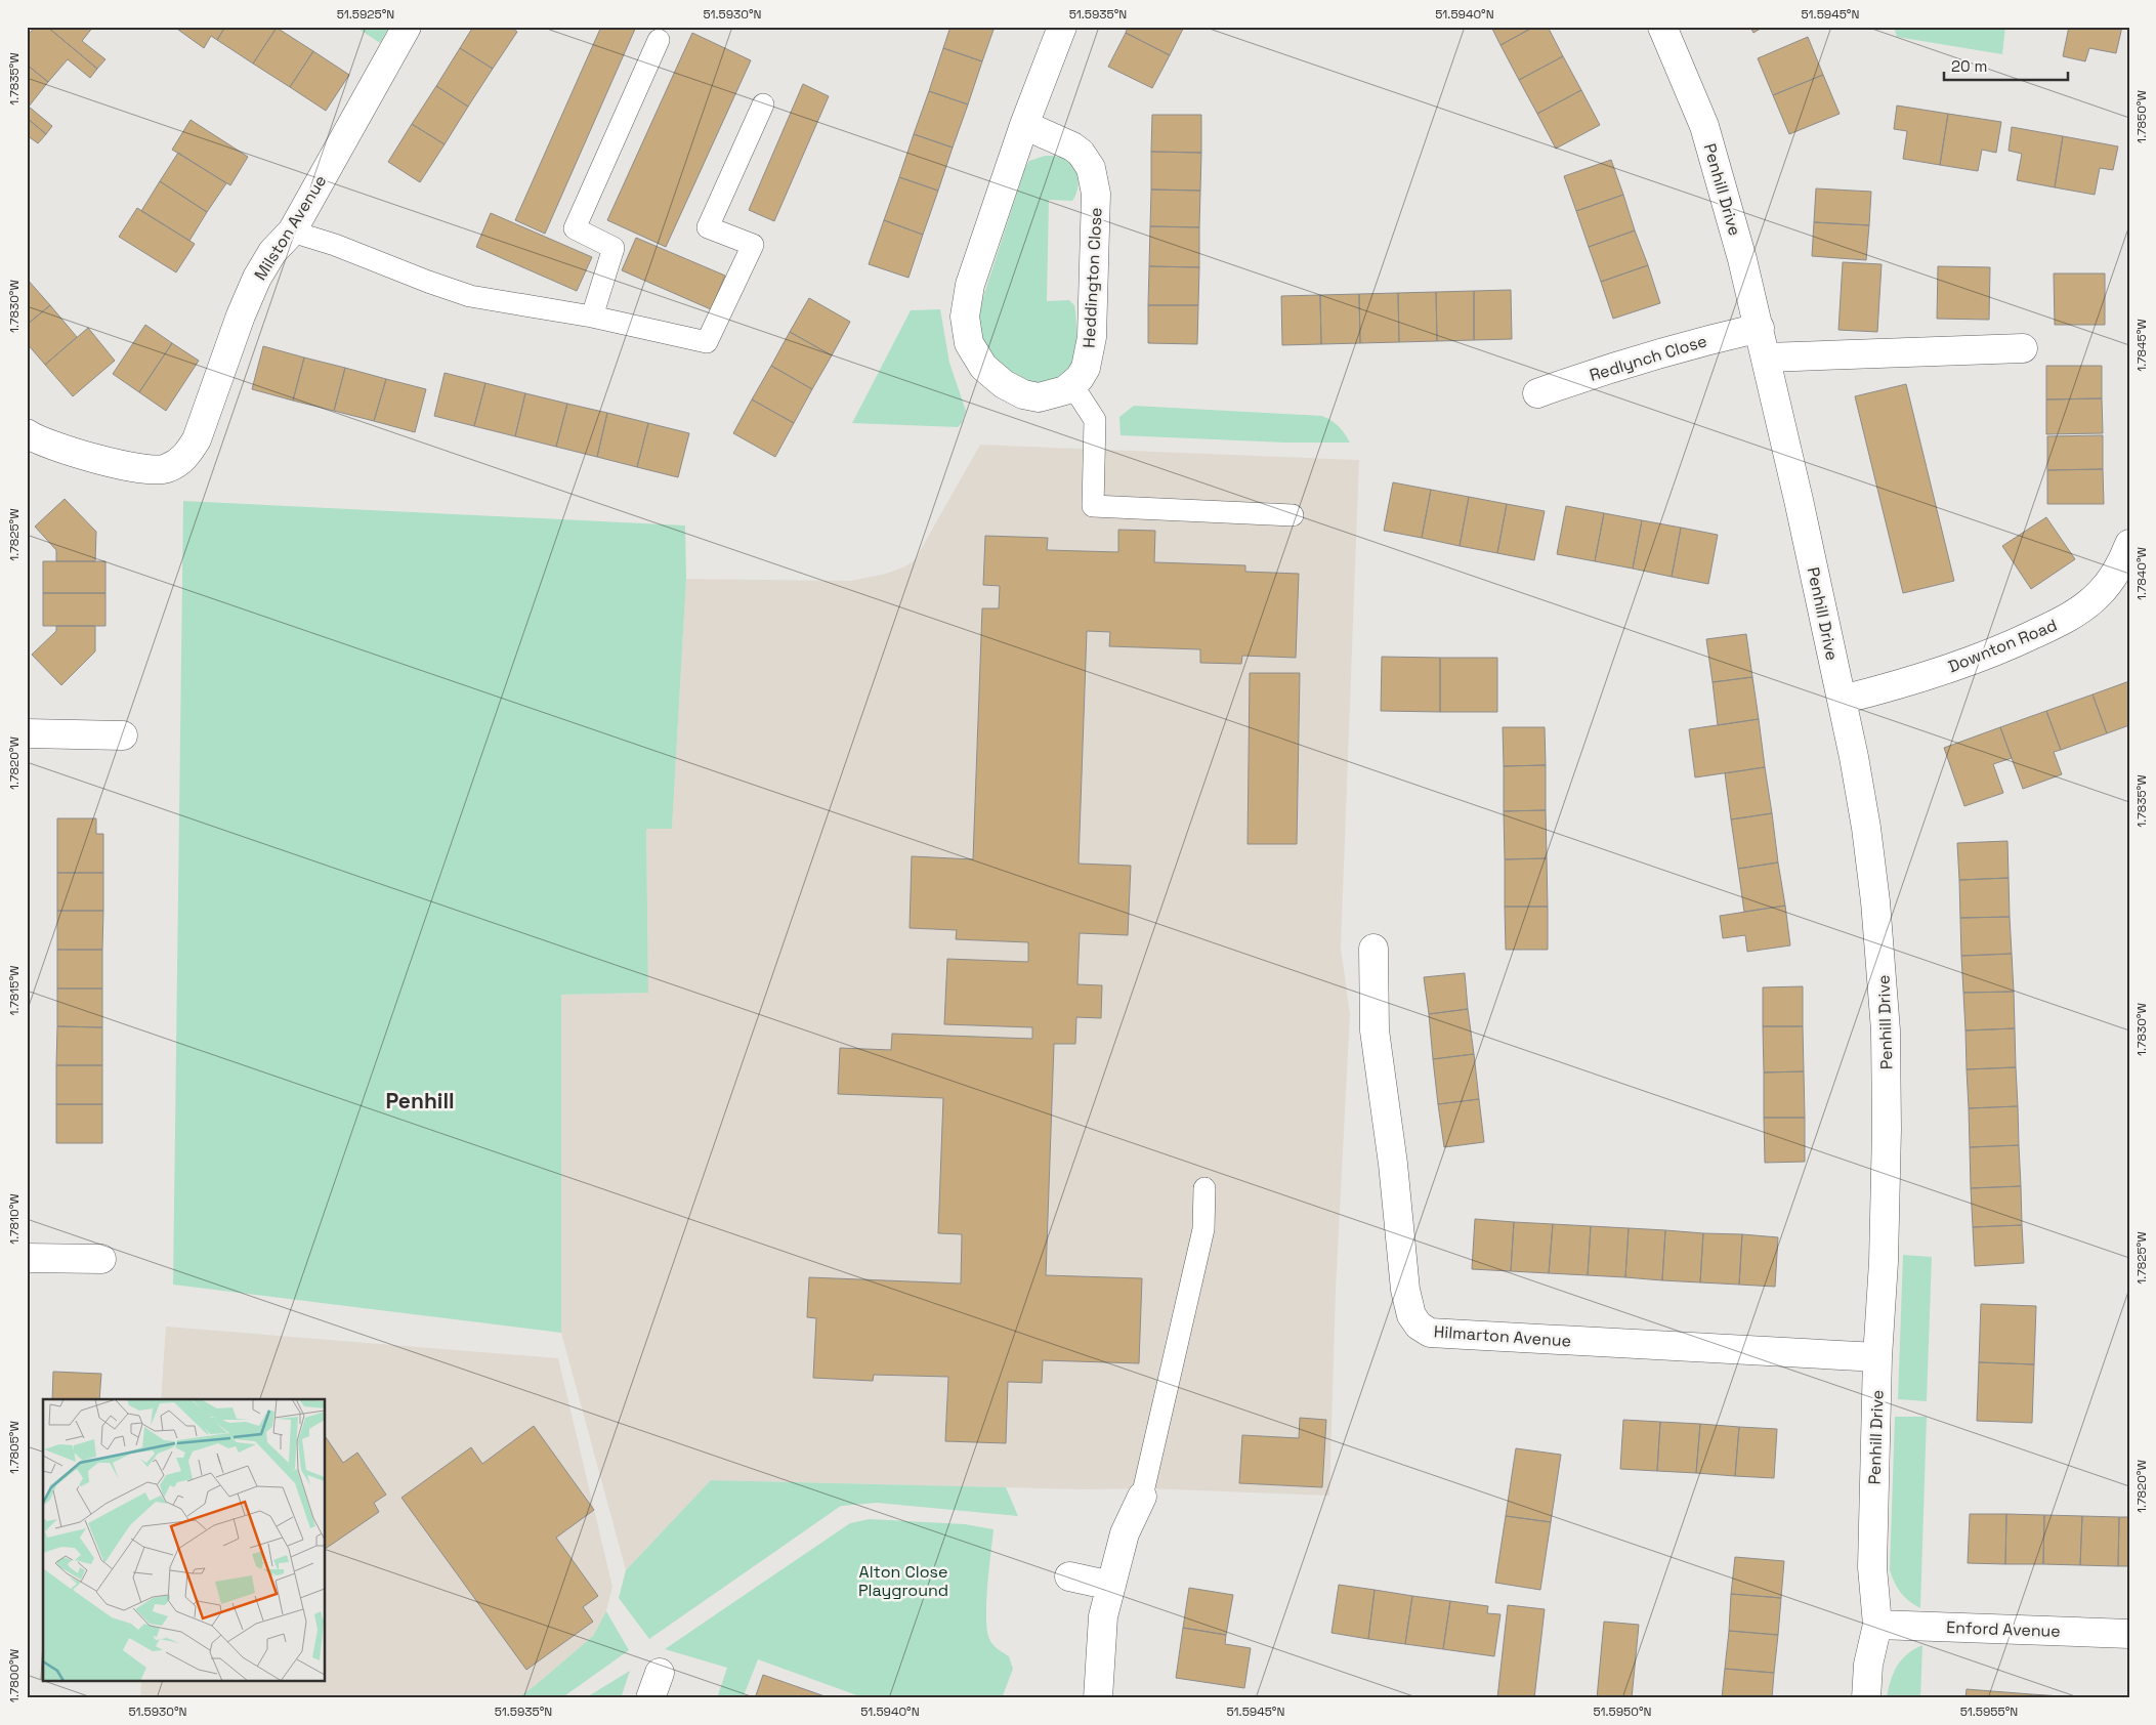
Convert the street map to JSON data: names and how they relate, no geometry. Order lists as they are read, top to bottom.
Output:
{
  "streets": {
    "street": [
      "Penhill Drive",
      "Milston Avenue",
      "Heddington Close",
      "Redlynch Close",
      "Downton Road",
      "Hilmarton Avenue",
      "Enford Avenue"
    ]
  },
  "crossings": [
    ["Penhill Drive", "Redlynch Close"],
    ["Penhill Drive", "Downton Road"],
    ["Penhill Drive", "Hilmarton Avenue"],
    ["Penhill Drive", "Enford Avenue"]
  ],
  "districts": ["Penhill"],
  "parks": ["Alton Close Playground"],
  "scale_bar": "20 m",
  "coordinates": [
    "51.5925°N",
    "51.5930°N",
    "51.5935°N",
    "51.5940°N",
    "51.5945°N",
    "1.7835°W",
    "1.7850°W",
    "1.7830°W",
    "1.7845°W",
    "1.7825°W",
    "1.7840°W",
    "1.7820°W",
    "1.7815°W",
    "1.7810°W",
    "1.7805°W",
    "1.7800°W",
    "51.5950°N",
    "51.5955°N"
  ]
}
